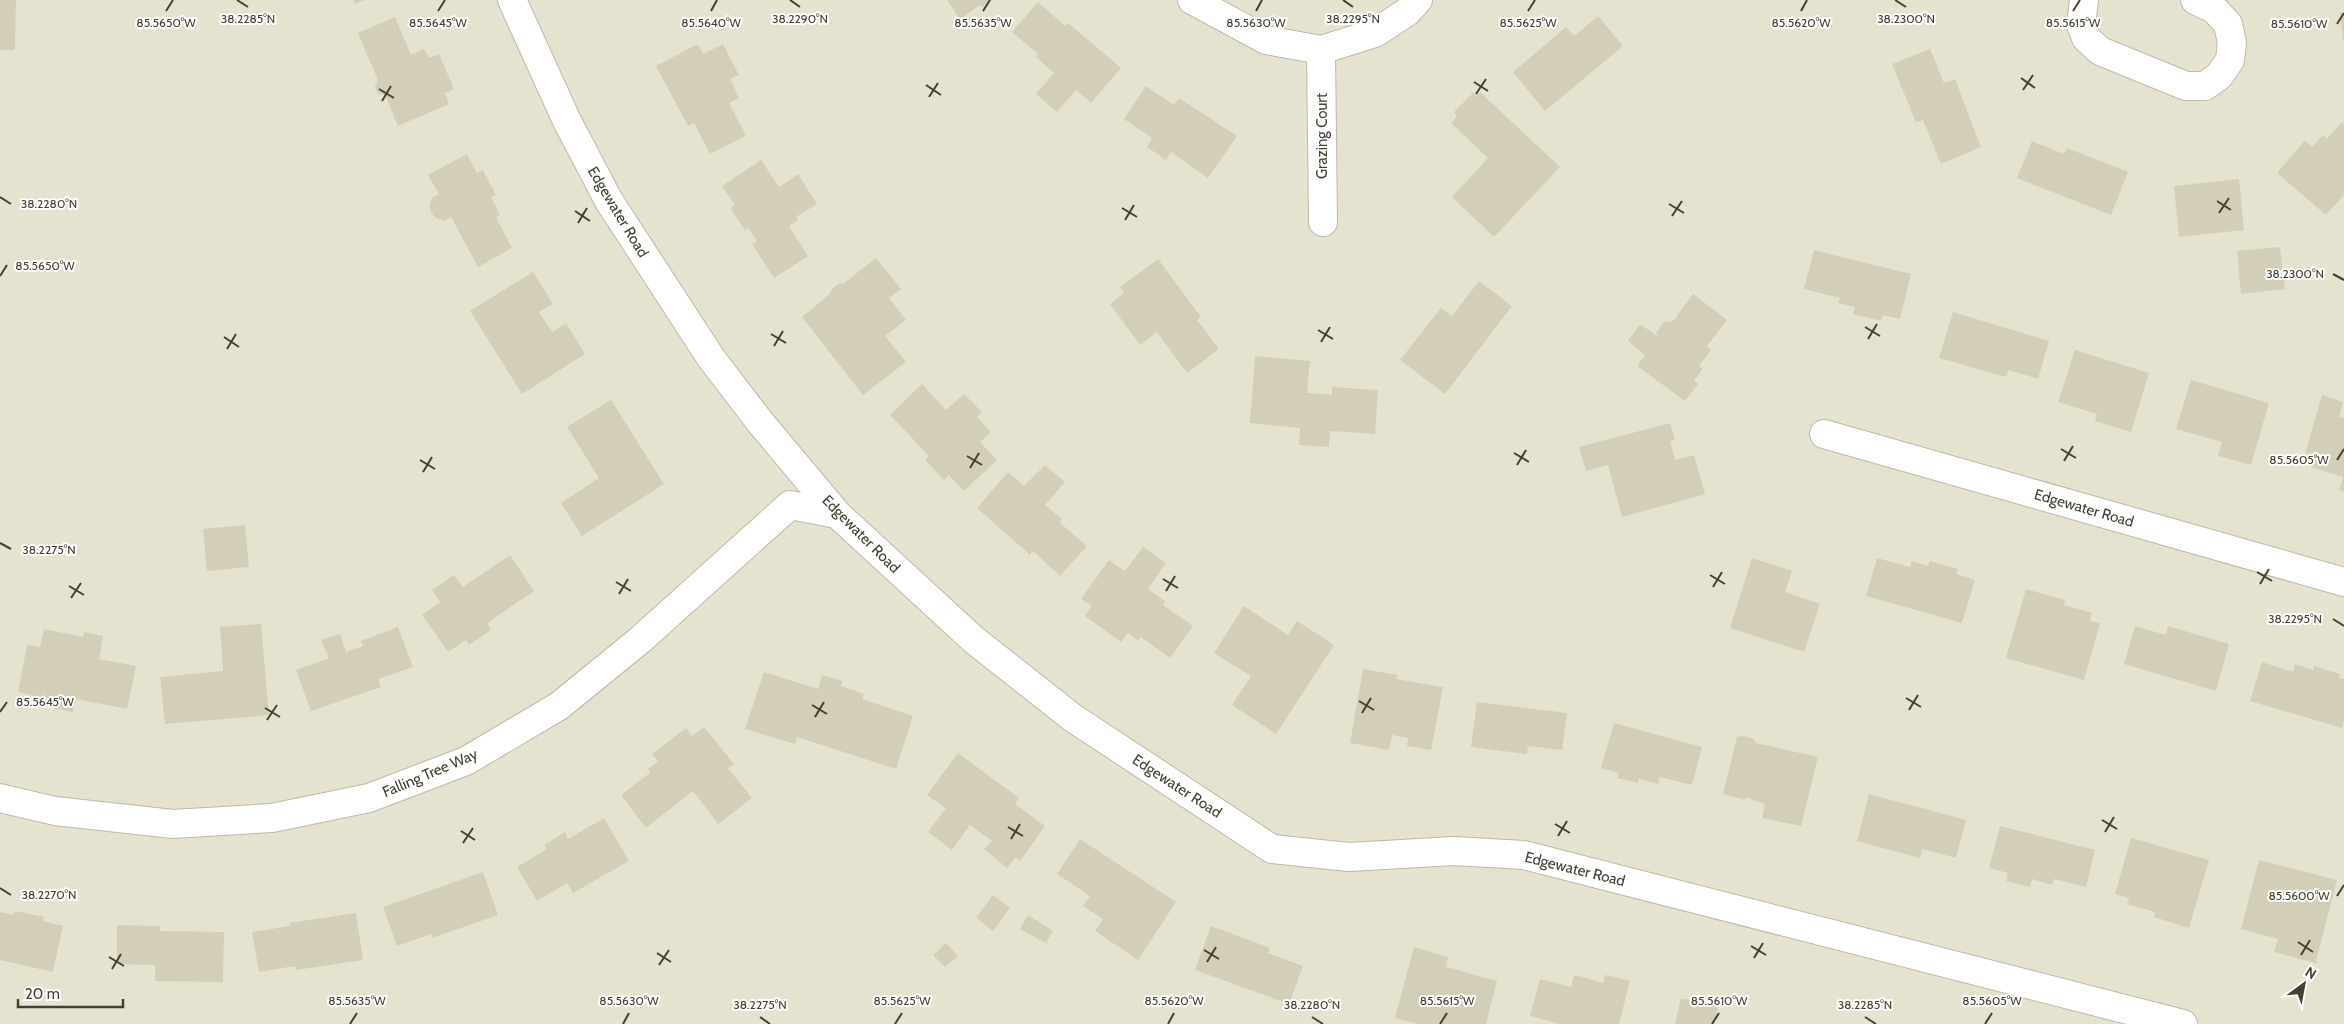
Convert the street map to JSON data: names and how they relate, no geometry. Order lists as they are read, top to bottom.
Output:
{
  "streets": {
    "street": ["Grazing Court", "Edgewater Road", "Falling Tree Way"]
  },
  "crossings": [
    ["Edgewater Road", "Falling Tree Way"]
  ],
  "scale_bar": "20 m",
  "north": "top right",
  "coordinates": [
    "38.2285°N",
    "38.2290°N",
    "38.2295°N",
    "38.2300°N",
    "85.5650°W",
    "85.5645°W",
    "85.5640°W",
    "85.5635°W",
    "85.5630°W",
    "85.5625°W",
    "85.5620°W",
    "85.5615°W",
    "85.5610°W",
    "38.2280°N",
    "85.5605°W",
    "38.2275°N",
    "38.2270°N",
    "85.5600°W"
  ]
}
